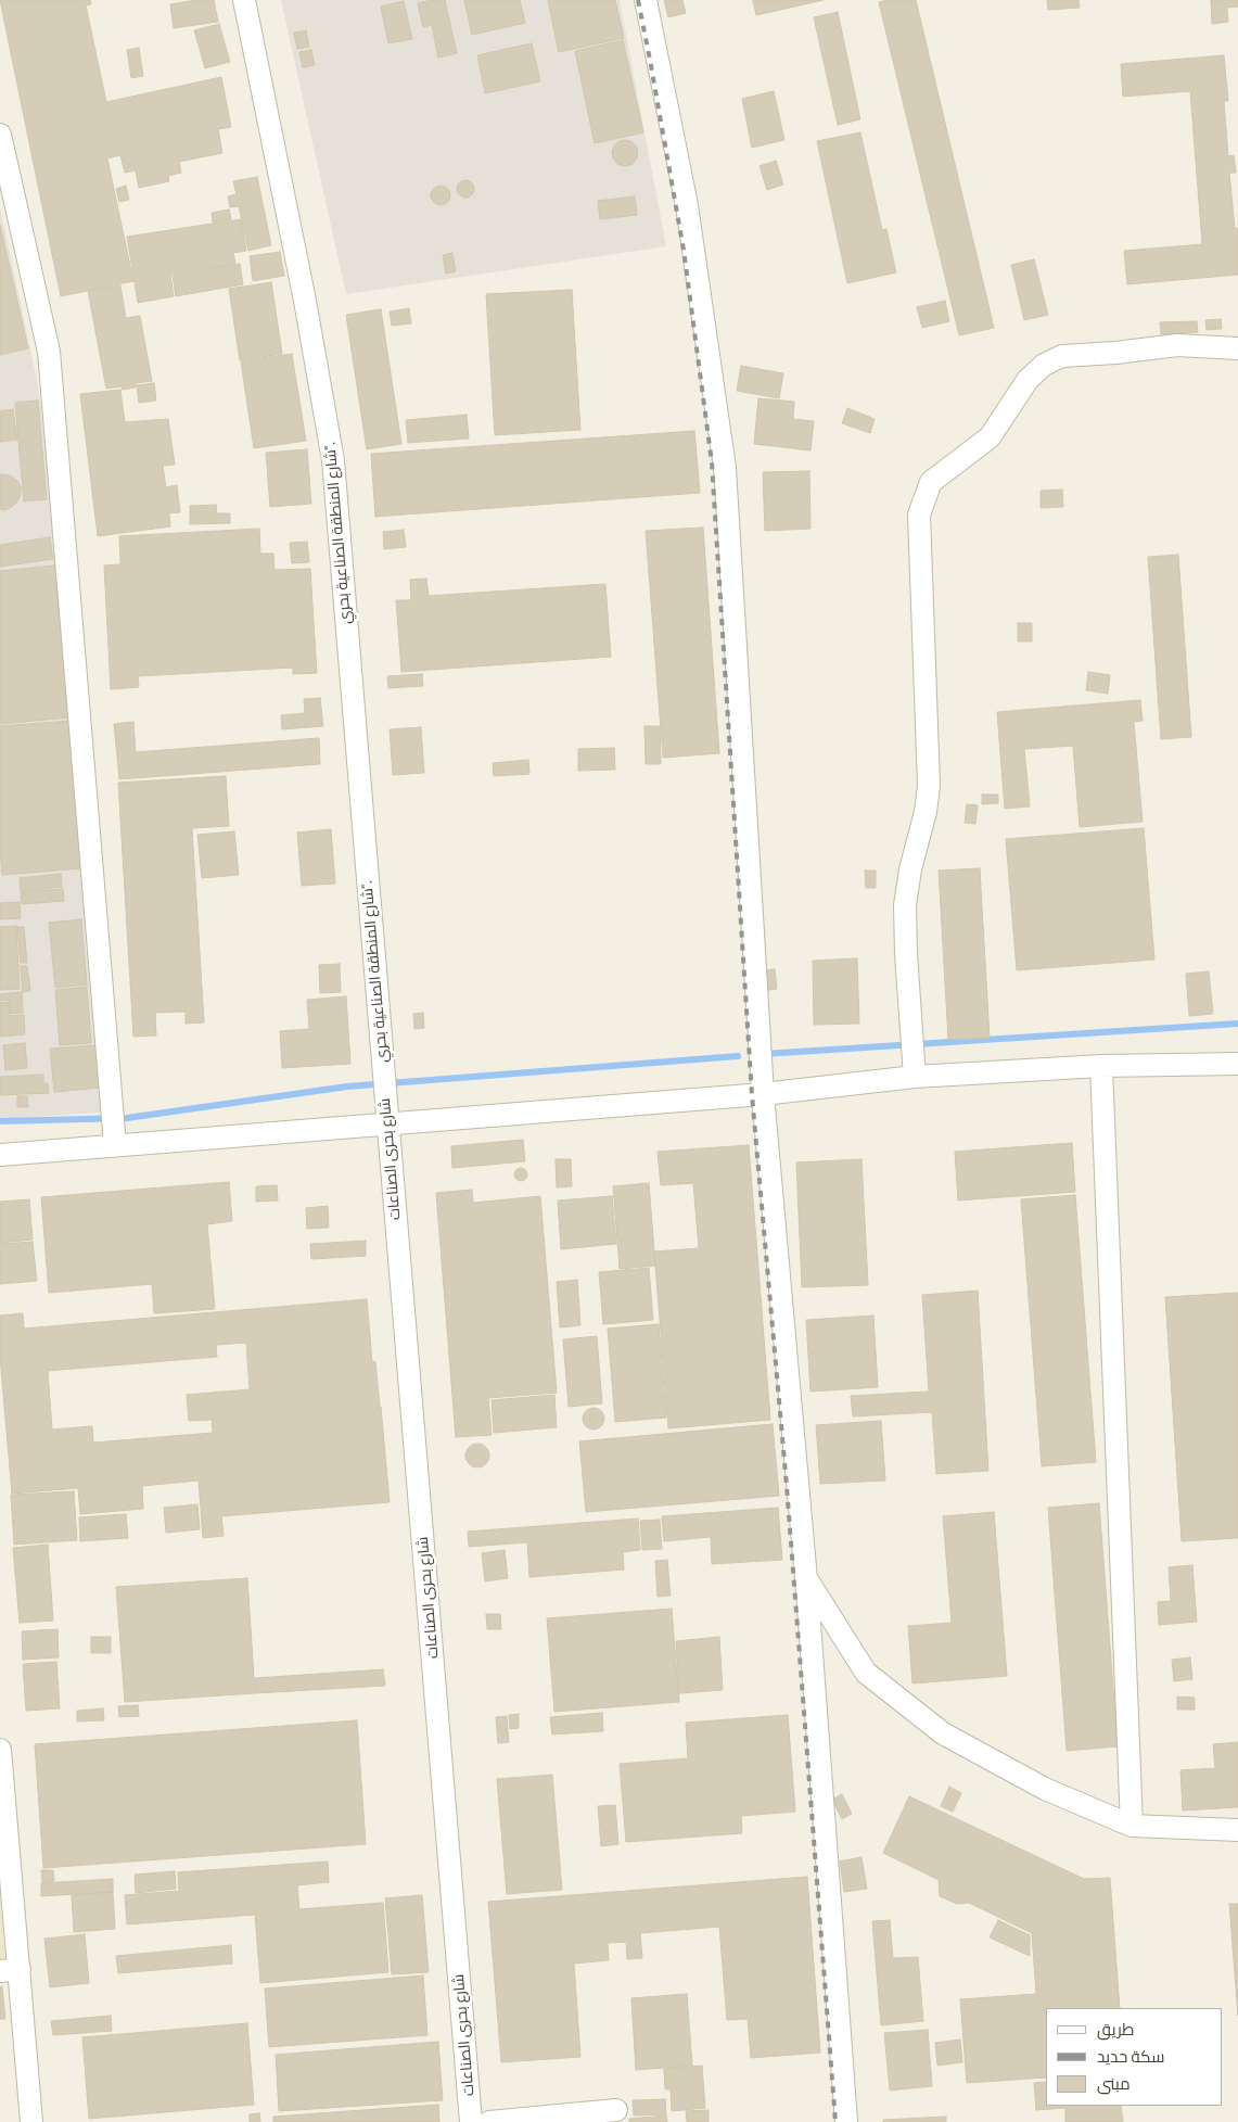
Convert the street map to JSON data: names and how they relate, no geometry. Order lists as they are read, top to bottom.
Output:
{
  "streets": {
    "street": ["شارع المنطقة الصناعية بحري\".", "شارع بحرى الصناعات"]
  },
  "crossings": [
    ["شارع المنطقة الصناعية بحري\".", "شارع بحرى الصناعات"]
  ],
  "legend": ["طريق", "سكة حديد", "مبنى"]
}
